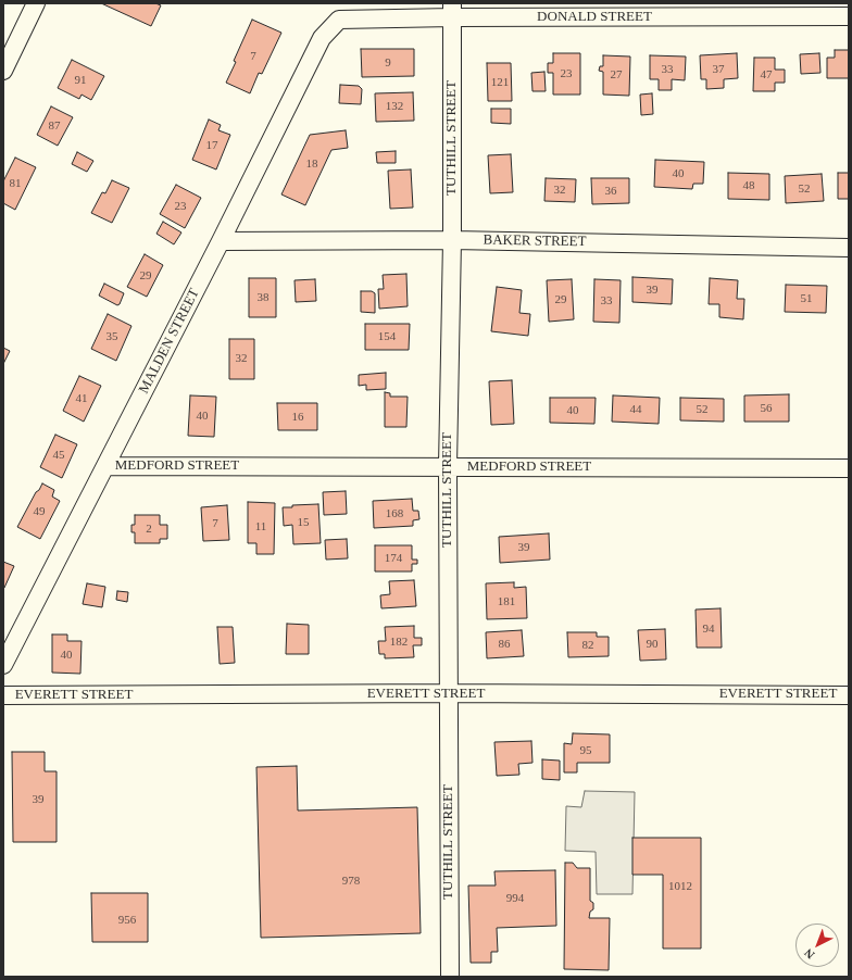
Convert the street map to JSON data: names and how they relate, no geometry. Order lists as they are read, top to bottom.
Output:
{
  "streets": {
    "street": [
      "DONALD STREET",
      "TUTHILL STREET",
      "BAKER STREET",
      "MALDEN STREET",
      "MEDFORD STREET",
      "EVERETT STREET"
    ]
  },
  "crossings": [
    ["DONALD STREET", "TUTHILL STREET"],
    ["DONALD STREET", "MALDEN STREET"],
    ["TUTHILL STREET", "BAKER STREET"],
    ["TUTHILL STREET", "MEDFORD STREET"],
    ["TUTHILL STREET", "EVERETT STREET"],
    ["BAKER STREET", "MALDEN STREET"],
    ["MALDEN STREET", "MEDFORD STREET"]
  ],
  "house_numbers": [
    "7",
    "9",
    "33",
    "37",
    "23",
    "27",
    "47",
    "91",
    "121",
    "132",
    "87",
    "17",
    "18",
    "40",
    "81",
    "48",
    "52",
    "32",
    "36",
    "23",
    "29",
    "39",
    "38",
    "51",
    "29",
    "33",
    "35",
    "154",
    "32",
    "41",
    "56",
    "44",
    "52",
    "40",
    "40",
    "16",
    "45",
    "49",
    "168",
    "15",
    "7",
    "11",
    "2",
    "39",
    "174",
    "181",
    "94",
    "182",
    "86",
    "90",
    "82",
    "40",
    "95",
    "39",
    "978",
    "1012",
    "994",
    "956"
  ],
  "north": "bottom left"
}
